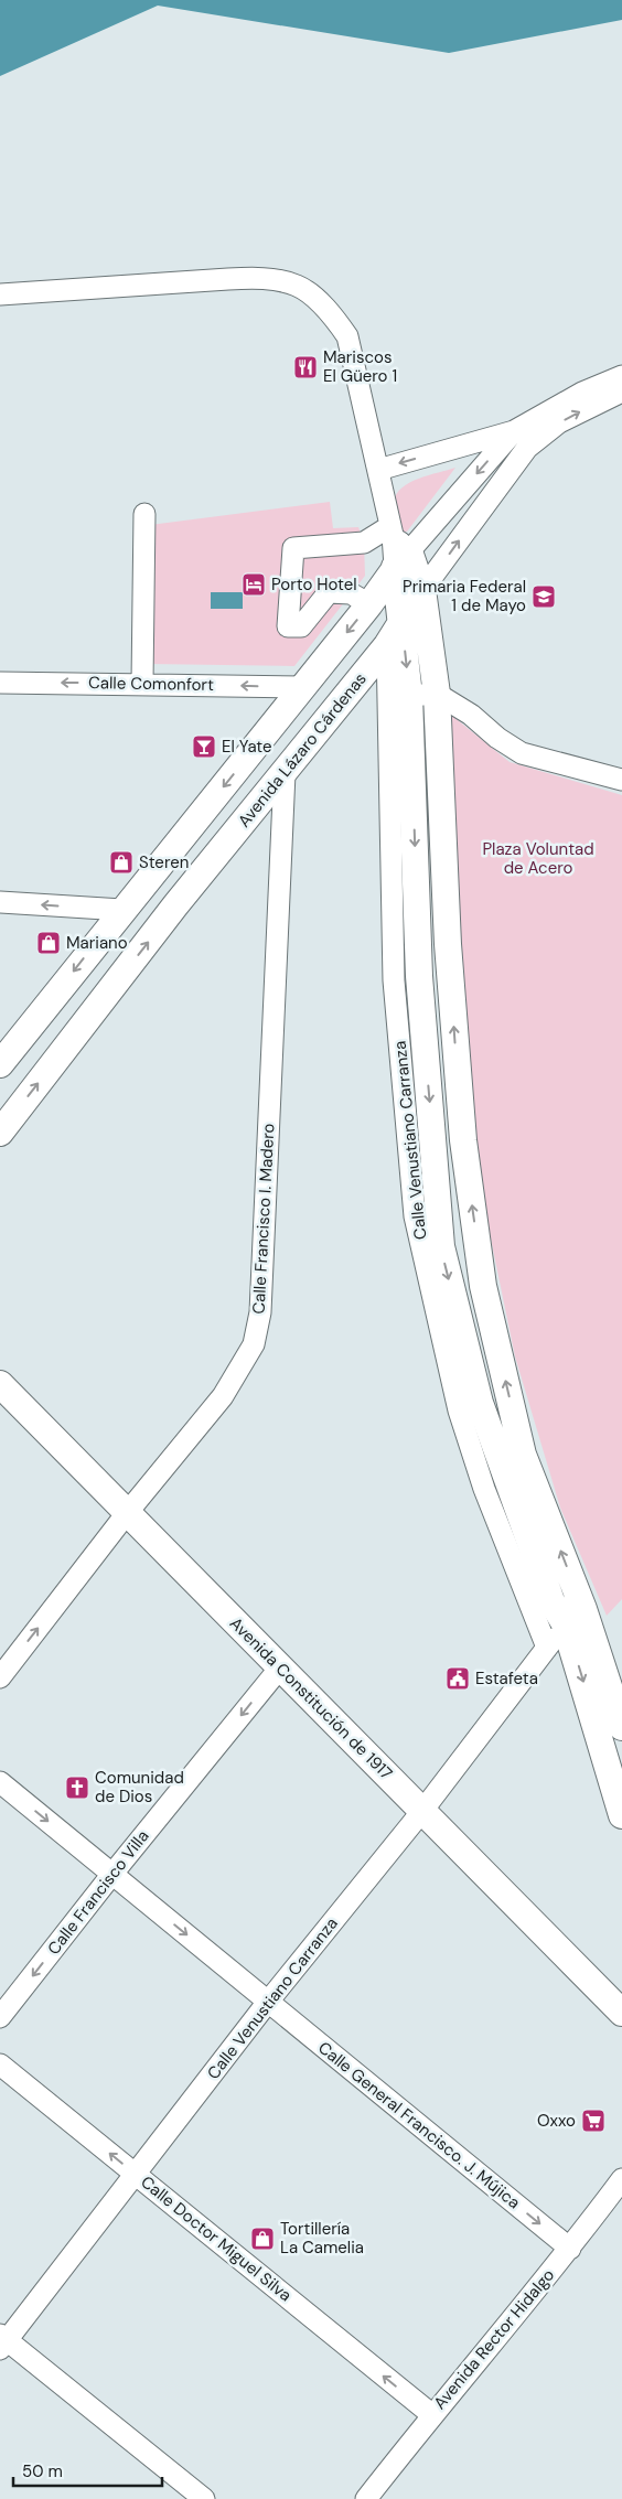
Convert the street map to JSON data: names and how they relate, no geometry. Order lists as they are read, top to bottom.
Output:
{
  "streets": {
    "main road": ["Avenida Lázaro Cárdenas", "Avenida Constitución de 1917"],
    "street": [
      "Calle Comonfort",
      "Calle Venustiano Carranza",
      "Calle Francisco I. Madero",
      "Calle Francisco Villa",
      "Calle General Francisco. J. Mújica",
      "Calle Doctor Miguel Silva",
      "Avenida Rector Hidalgo"
    ]
  },
  "crossings": [
    ["Avenida Lázaro Cárdenas", "Calle Venustiano Carranza"],
    ["Avenida Lázaro Cárdenas", "Calle Francisco I. Madero"],
    ["Calle Venustiano Carranza", "Avenida Constitución de 1917"],
    ["Calle Venustiano Carranza", "Calle General Francisco. J. Mújica"],
    ["Calle Venustiano Carranza", "Calle Doctor Miguel Silva"],
    ["Calle Francisco I. Madero", "Avenida Constitución de 1917"],
    ["Avenida Constitución de 1917", "Calle Francisco Villa"],
    ["Calle Francisco Villa", "Calle General Francisco. J. Mújica"],
    ["Calle General Francisco. J. Mújica", "Avenida Rector Hidalgo"],
    ["Calle Doctor Miguel Silva", "Avenida Rector Hidalgo"]
  ],
  "one_way": [
    "Calle Comonfort",
    "Calle Francisco Villa",
    "Calle General Francisco. J. Mújica",
    "Calle Doctor Miguel Silva"
  ],
  "parks": ["Plaza Voluntad de Acero"],
  "places": {
    "restaurant": ["Mariscos El Güero 1"],
    "hotel": ["Porto Hotel"],
    "school or university": ["Primaria Federal 1 de Mayo"],
    "bar": ["El Yate"],
    "shop": ["Steren", "Mariano", "Tortillería La Camelia"],
    "public building": ["Estafeta"],
    "church": ["Comunidad de Dios"],
    "supermarket": ["Oxxo"]
  },
  "scale_bar": "50 m"
}
